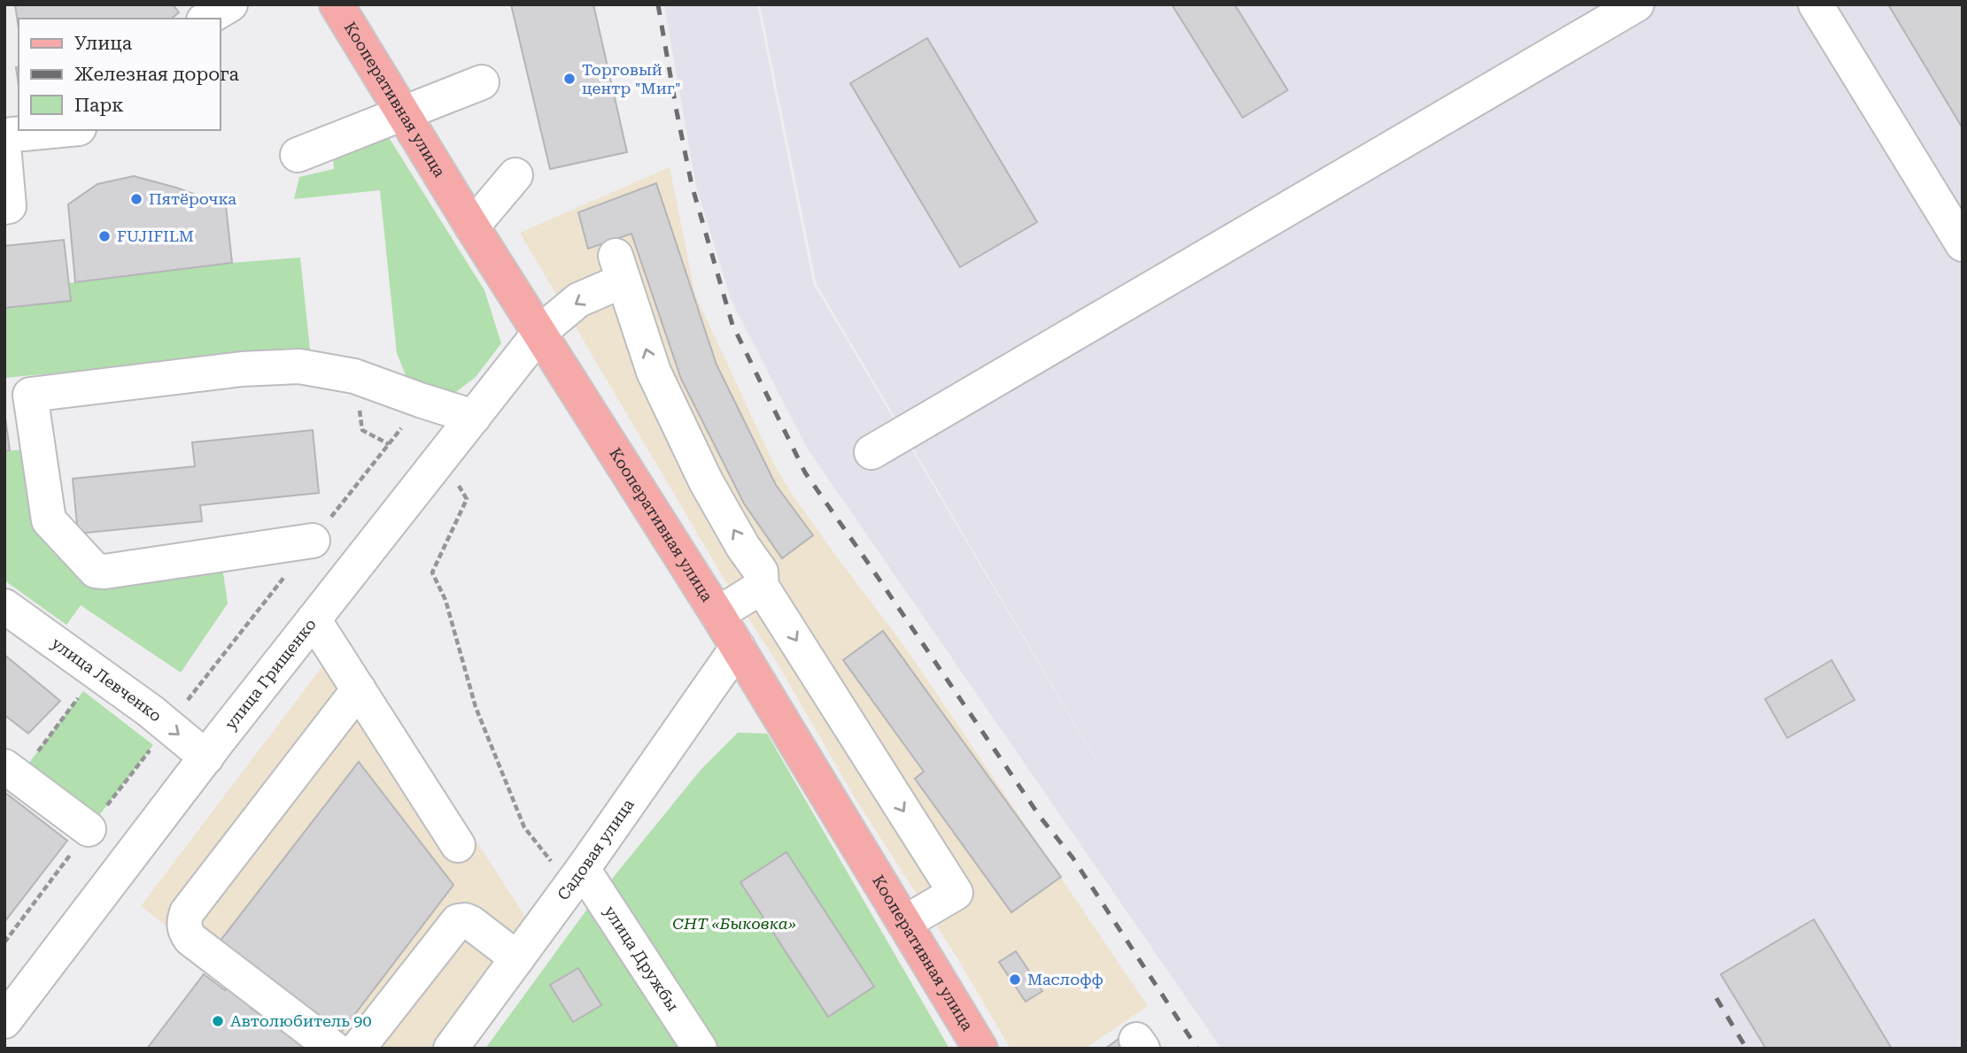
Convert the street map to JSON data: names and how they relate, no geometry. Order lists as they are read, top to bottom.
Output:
{
  "streets": {
    "main road": ["Кооперативная улица"],
    "street": [
      "улица Грищенко",
      "улица Левченко",
      "Садовая улица",
      "улица Дружбы"
    ]
  },
  "crossings": [
    ["Кооперативная улица", "улица Грищенко"],
    ["Кооперативная улица", "Садовая улица"],
    ["улица Грищенко", "улица Левченко"],
    ["Садовая улица", "улица Дружбы"]
  ],
  "parks": ["СНТ «Быковка»"],
  "places": [
    "Торговый центр \"Миг\"",
    "Пятёрочка",
    "FUJIFILM",
    "Маслофф",
    "Автолюбитель 90"
  ],
  "legend": ["Улица", "Железная дорога", "Парк"]
}
